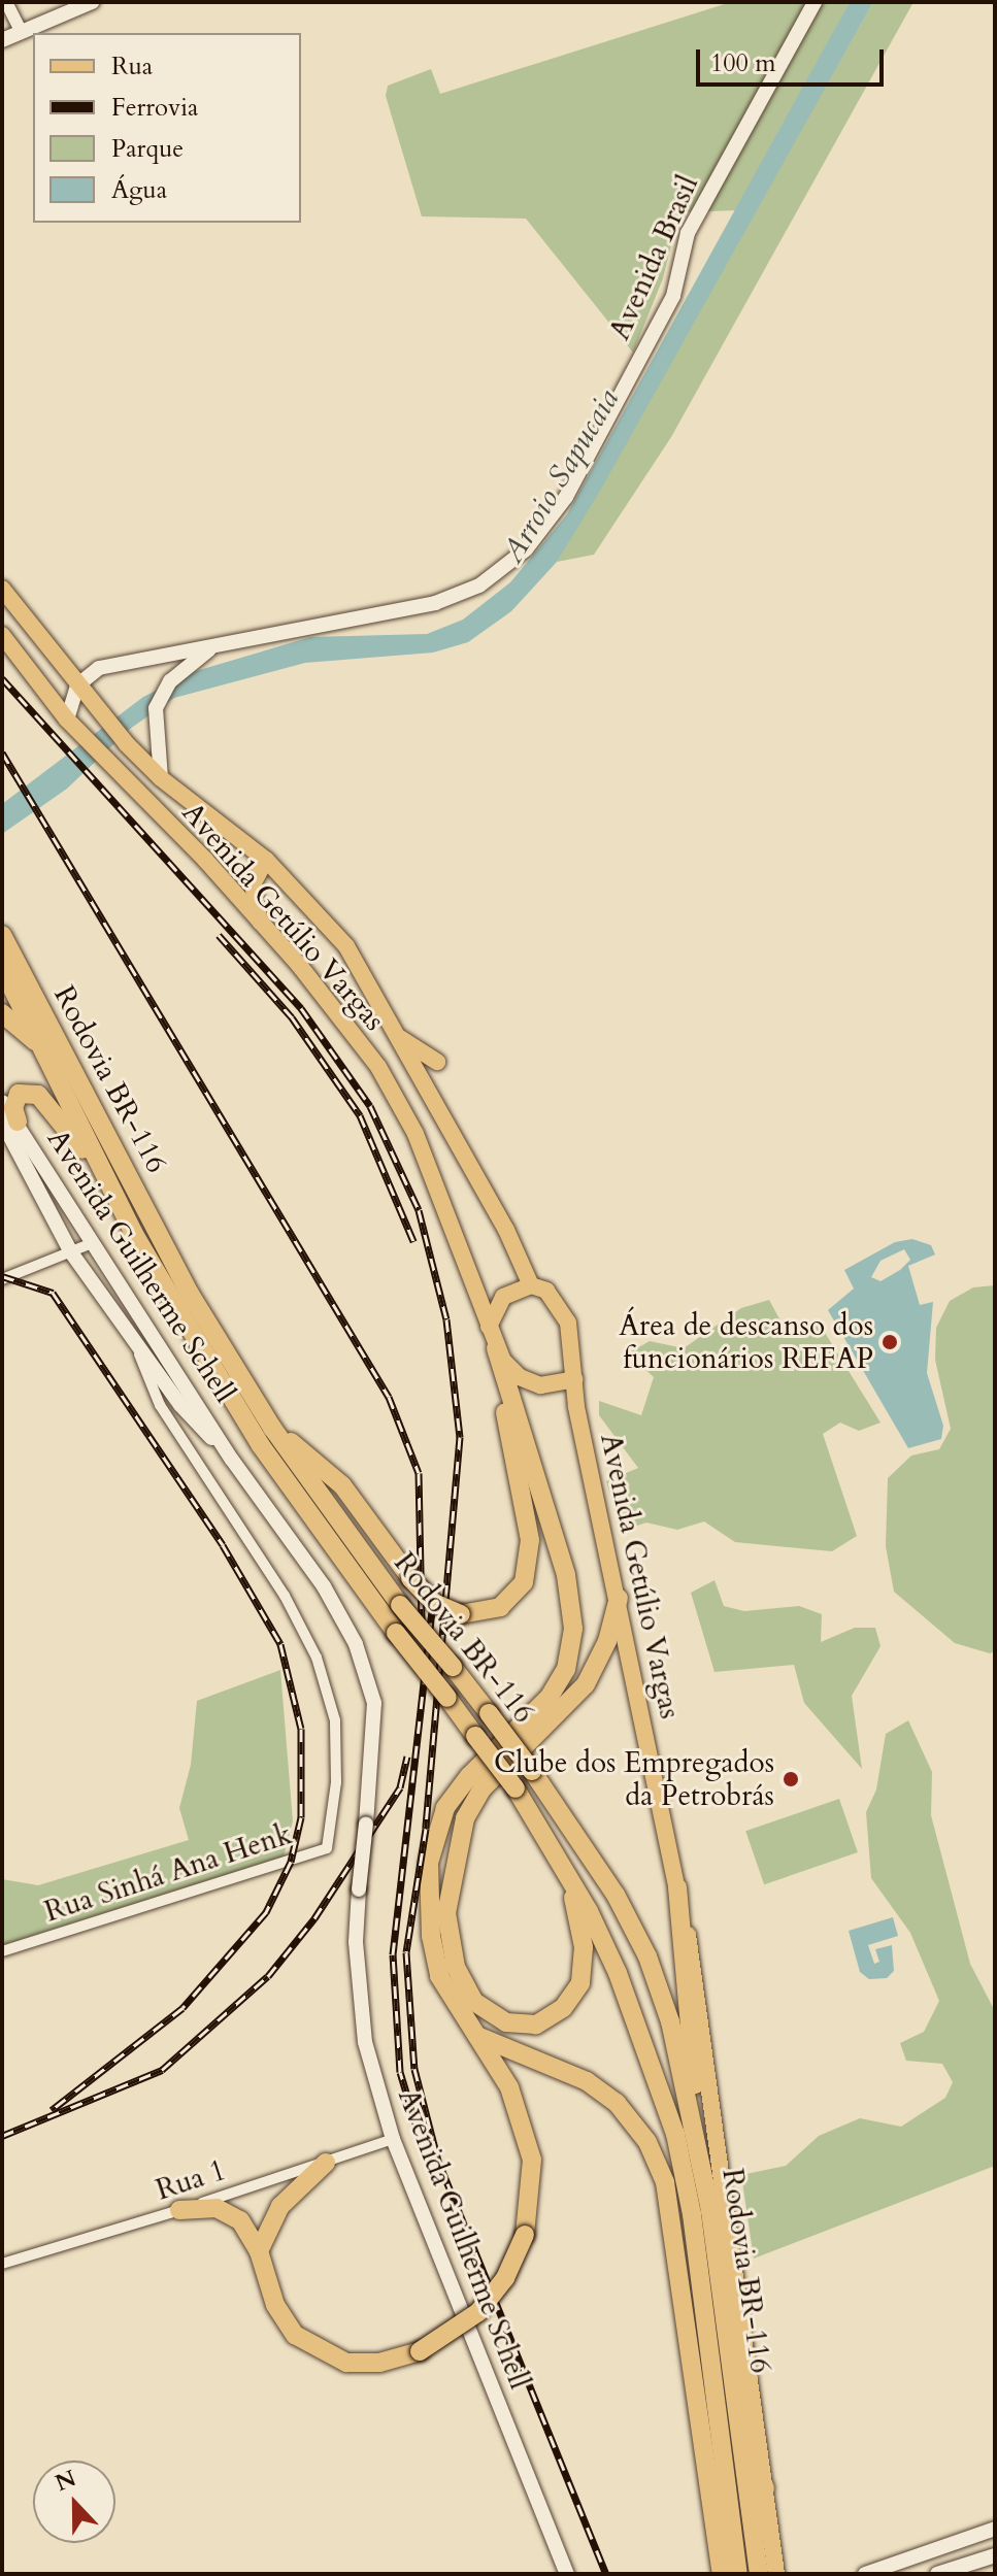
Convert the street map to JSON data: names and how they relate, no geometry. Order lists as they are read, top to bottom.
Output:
{
  "streets": {
    "highway": ["Rodovia BR-116"],
    "main road": ["Avenida Brasil", "Avenida Getúlio Vargas", "Avenida Guilherme Schell"],
    "street": ["Rua Sinhá Ana Henk", "Rua 1"]
  },
  "crossings": [
    ["Avenida Brasil", "Avenida Getúlio Vargas"],
    ["Avenida Getúlio Vargas", "Rodovia BR-116"],
    ["Avenida Guilherme Schell", "Rua Sinhá Ana Henk"],
    ["Avenida Guilherme Schell", "Rua 1"]
  ],
  "water": ["Arroio Sapucaia"],
  "places": ["Área de descanso dos funcionários REFAP", "Clube dos Empregados da Petrobrás"],
  "legend": [
    "Rua",
    "Ferrovia",
    "Parque",
    "Água"
  ],
  "scale_bar": "100 m",
  "north": "top"
}
